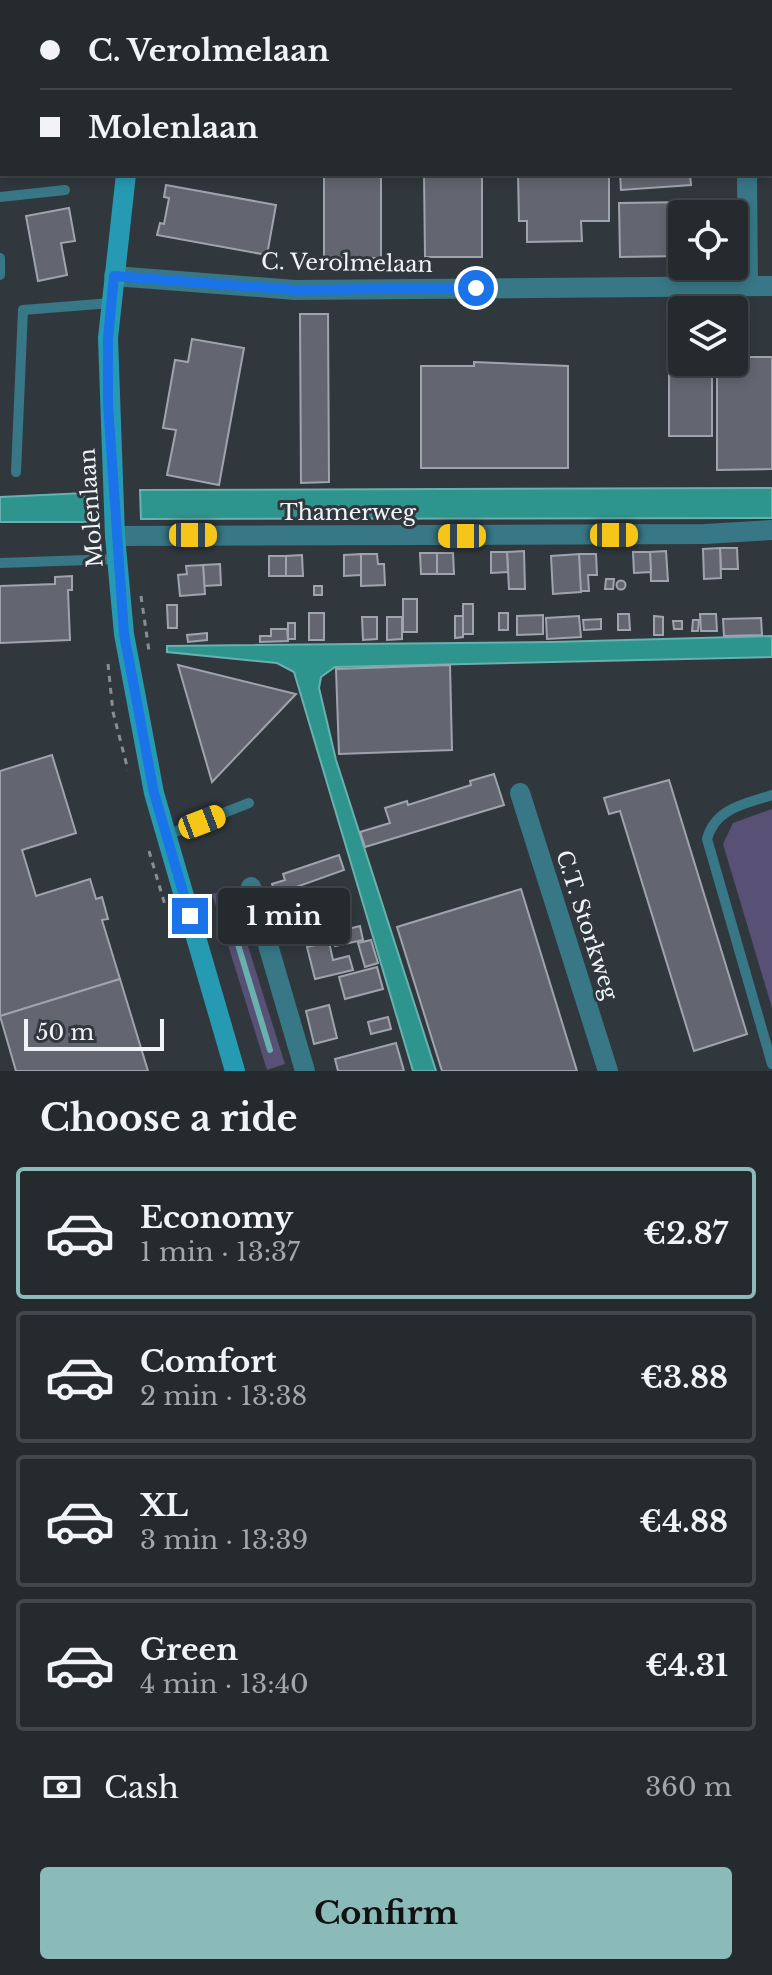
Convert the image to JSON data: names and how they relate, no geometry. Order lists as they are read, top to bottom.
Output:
{
  "streets": {
    "street": [
      "C. Verolmelaan",
      "Molenlaan",
      "Thamerweg",
      "C.T. Storkweg"
    ]
  },
  "crossings": [
    ["C. Verolmelaan", "Molenlaan"],
    ["Molenlaan", "Thamerweg"]
  ],
  "scale_bar": "50 m",
  "page": {
    "banner": ["C. Verolmelaan", "Molenlaan"],
    "bubble": "1 min",
    "scale": "50 m",
    "heading": "Choose a ride",
    "list": [
      {
        "name": "Economy",
        "note": "1 min · 13:37",
        "value": "€2.87"
      },
      {
        "name": "Comfort",
        "note": "2 min · 13:38",
        "value": "€3.88"
      },
      {
        "name": "XL",
        "note": "3 min · 13:39",
        "value": "€4.88"
      },
      {
        "name": "Green",
        "note": "4 min · 13:40",
        "value": "€4.31"
      }
    ],
    "pay": ["Cash", "360 m"],
    "buttons": "Confirm"
  }
}
